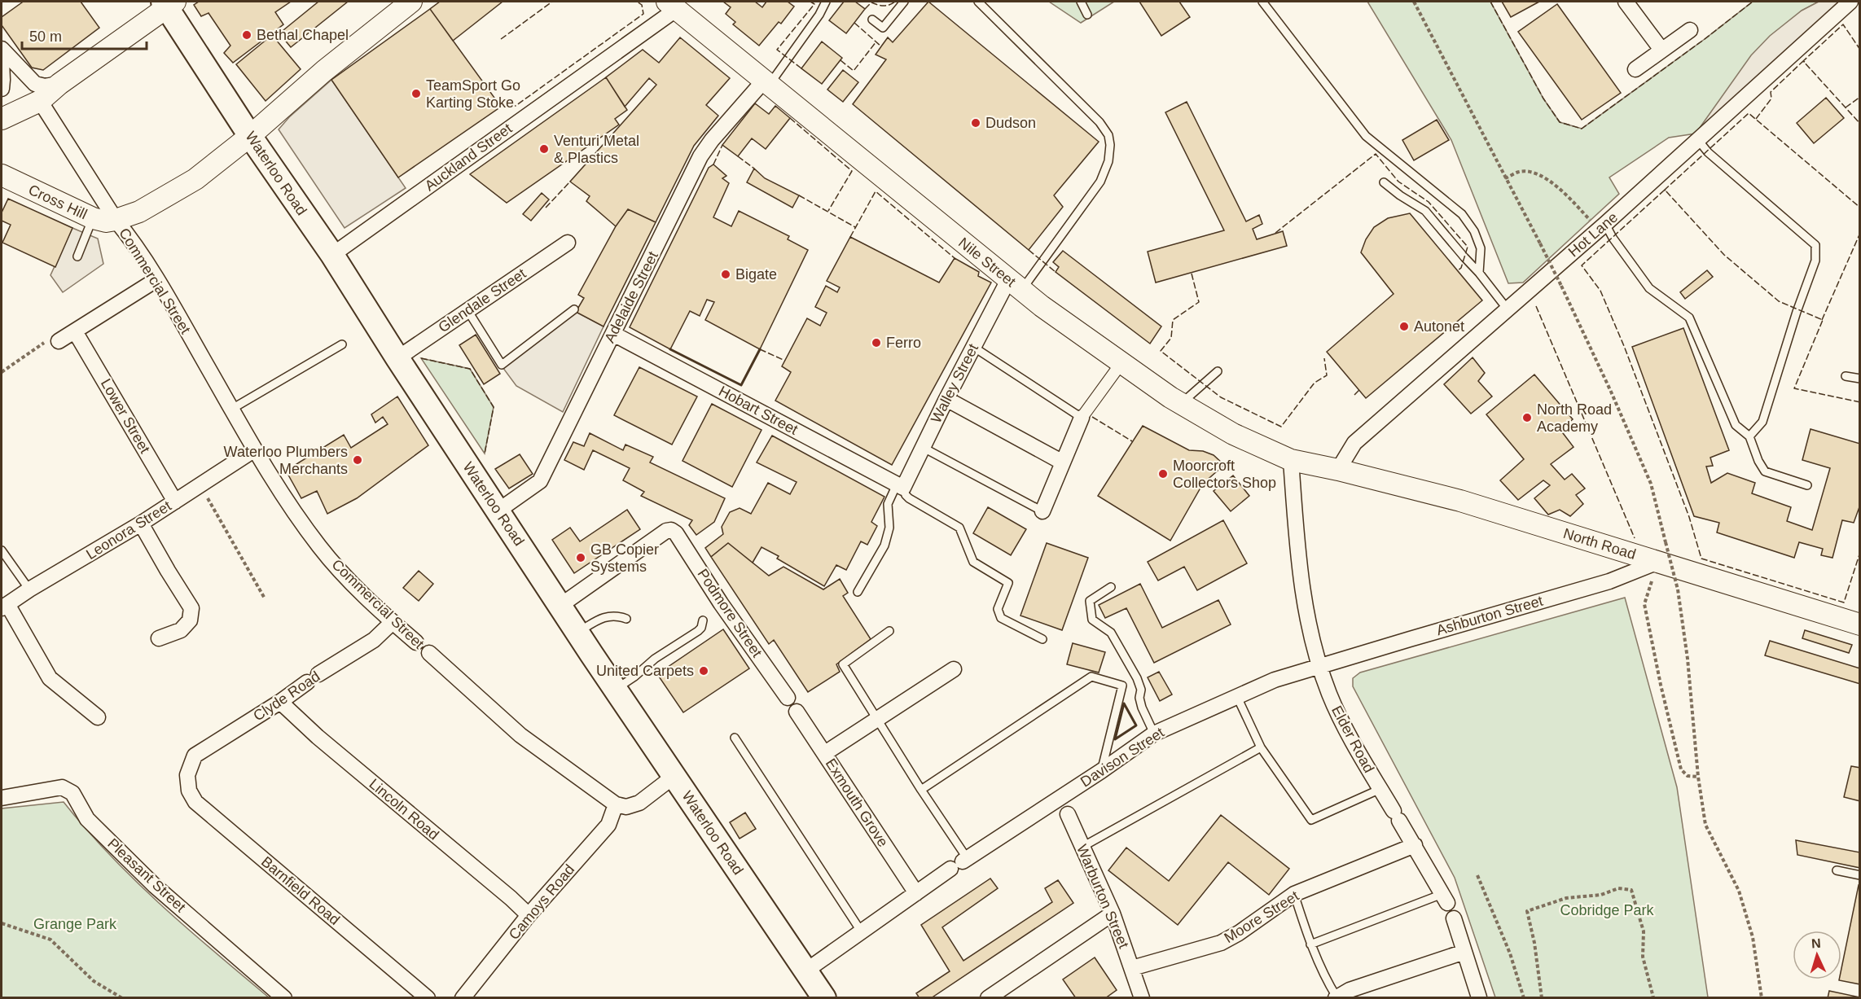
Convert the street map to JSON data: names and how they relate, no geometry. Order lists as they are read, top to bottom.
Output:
{
  "streets": {
    "main road": [
      "Waterloo Road",
      "Cross Hill",
      "Nile Street",
      "North Road"
    ],
    "street": [
      "Auckland Street",
      "Hot Lane",
      "Commercial Street",
      "Adelaide Street",
      "Glendale Street",
      "Walley Street",
      "Hobart Street",
      "Lower Street",
      "Leonora Street",
      "Podmore Street",
      "Ashburton Street",
      "Clyde Road",
      "Elder Road",
      "Davison Street",
      "Exmouth Grove",
      "Lincoln Road",
      "Pleasant Street",
      "Barnfield Road",
      "Warburton Street",
      "Camoys Road",
      "Moore Street"
    ]
  },
  "crossings": [
    ["Auckland Street", "Waterloo Road"],
    ["Auckland Street", "Nile Street"],
    ["Waterloo Road", "Adelaide Street"],
    ["Waterloo Road", "Glendale Street"],
    ["Waterloo Road", "Podmore Street"],
    ["Waterloo Road", "Davison Street"],
    ["Cross Hill", "Commercial Street"],
    ["Hot Lane", "Nile Street"],
    ["Hot Lane", "North Road"],
    ["Nile Street", "Adelaide Street"],
    ["Nile Street", "Walley Street"],
    ["Nile Street", "North Road"],
    ["Nile Street", "Elder Road"],
    ["Commercial Street", "Leonora Street"],
    ["Commercial Street", "Clyde Road"],
    ["Commercial Street", "Camoys Road"],
    ["Adelaide Street", "Hobart Street"],
    ["Walley Street", "Hobart Street"],
    ["Lower Street", "Leonora Street"],
    ["North Road", "Ashburton Street"],
    ["Ashburton Street", "Elder Road"],
    ["Ashburton Street", "Davison Street"],
    ["Clyde Road", "Lincoln Road"],
    ["Clyde Road", "Barnfield Road"],
    ["Elder Road", "Davison Street"],
    ["Elder Road", "Moore Street"],
    ["Davison Street", "Exmouth Grove"],
    ["Davison Street", "Warburton Street"],
    ["Lincoln Road", "Camoys Road"],
    ["Warburton Street", "Moore Street"]
  ],
  "parks": ["Cobridge Park", "Grange Park"],
  "places": [
    "Bethal Chapel",
    "TeamSport Go Karting Stoke",
    "Dudson",
    "Venturi Metal & Plastics",
    "Bigate",
    "Autonet",
    "Ferro",
    "North Road Academy",
    "Waterloo Plumbers Merchants",
    "Moorcroft Collectors Shop",
    "GB Copier Systems",
    "United Carpets"
  ],
  "scale_bar": "50 m",
  "north": "top"
}
